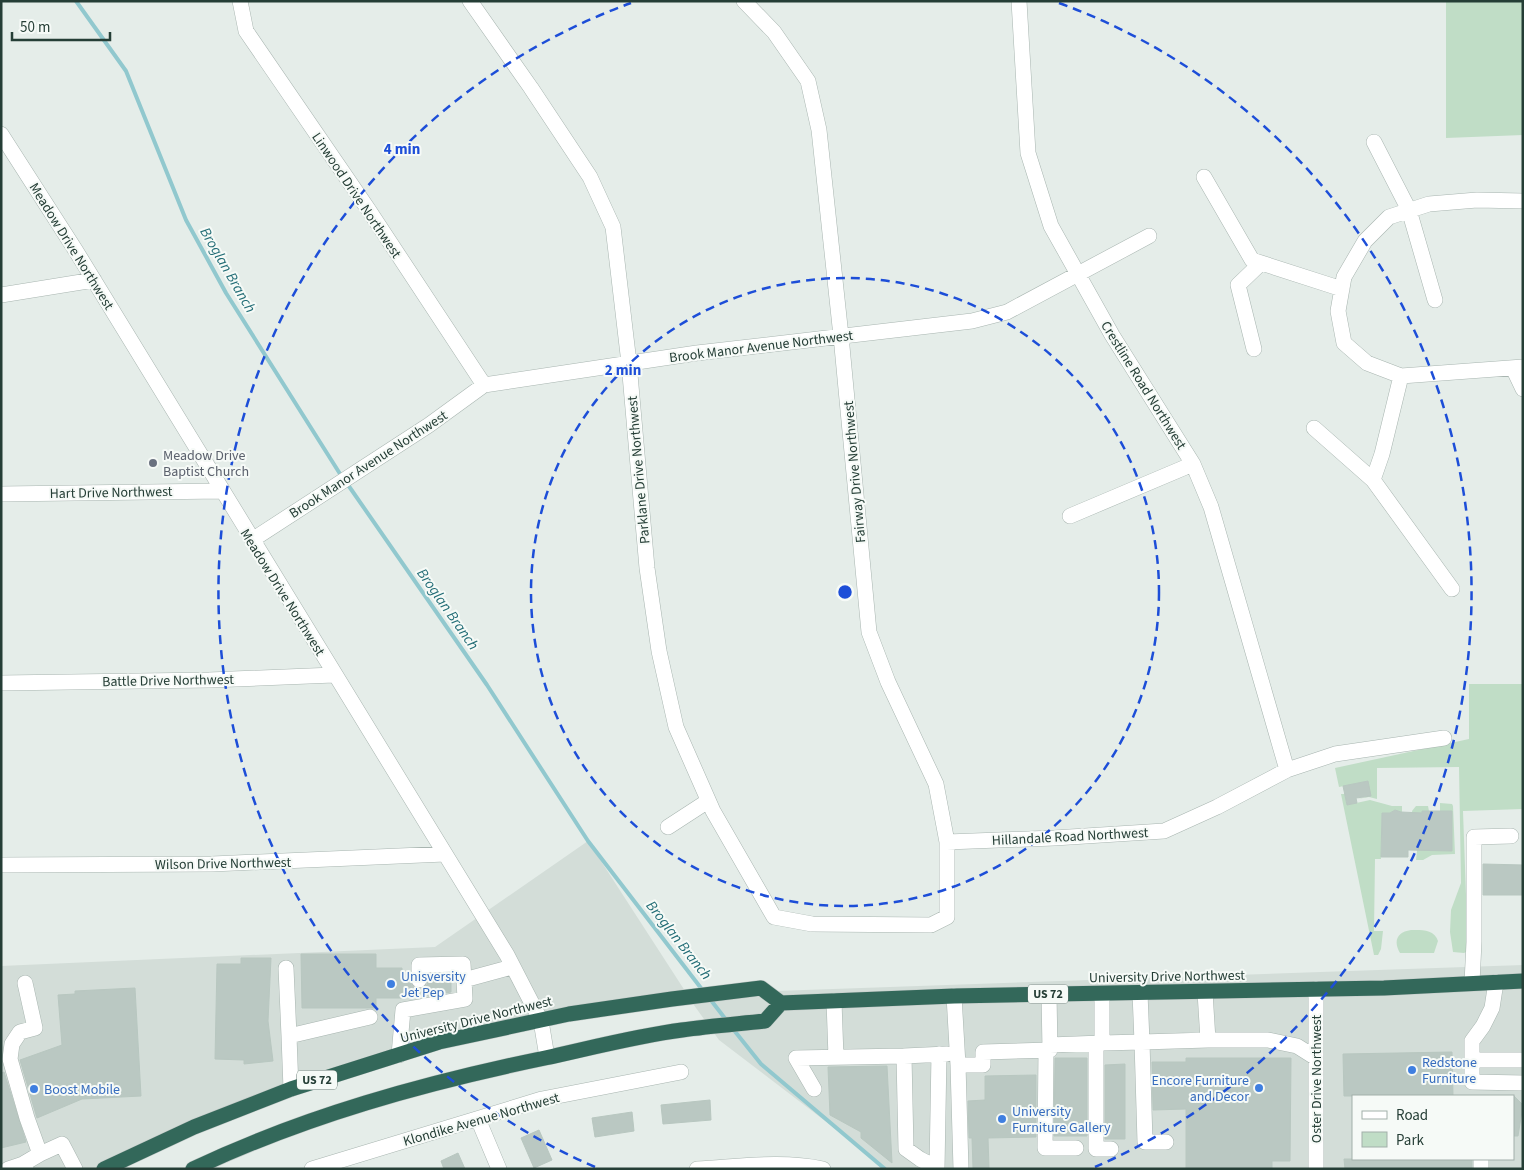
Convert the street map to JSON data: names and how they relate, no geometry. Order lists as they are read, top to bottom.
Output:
{
  "streets": {
    "highway": ["University Drive Northwest", "US 72"],
    "street": [
      "Linwood Drive Northwest",
      "Meadow Drive Northwest",
      "Brook Manor Avenue Northwest",
      "Crestline Road Northwest",
      "Parklane Drive Northwest",
      "Fairway Drive Northwest",
      "Hart Drive Northwest",
      "Battle Drive Northwest",
      "Hillandale Road Northwest",
      "Wilson Drive Northwest",
      "Oster Drive Northwest",
      "Klondike Avenue Northwest"
    ]
  },
  "crossings": [
    ["Linwood Drive Northwest", "Brook Manor Avenue Northwest"],
    ["Meadow Drive Northwest", "Brook Manor Avenue Northwest"],
    ["Meadow Drive Northwest", "Hart Drive Northwest"],
    ["Meadow Drive Northwest", "Battle Drive Northwest"],
    ["Meadow Drive Northwest", "Wilson Drive Northwest"],
    ["Meadow Drive Northwest", "University Drive Northwest"],
    ["Brook Manor Avenue Northwest", "Crestline Road Northwest"],
    ["Brook Manor Avenue Northwest", "Parklane Drive Northwest"],
    ["Brook Manor Avenue Northwest", "Fairway Drive Northwest"],
    ["Crestline Road Northwest", "Hillandale Road Northwest"],
    ["Parklane Drive Northwest", "Fairway Drive Northwest"],
    ["Fairway Drive Northwest", "Hillandale Road Northwest"],
    ["University Drive Northwest", "Oster Drive Northwest"]
  ],
  "water": ["Broglan Branch"],
  "places": [
    "Meadow Drive Baptist Church",
    "Unisversity Jet Pep",
    "Redstone Furniture",
    "Encore Furniture and Decor",
    "Boost Mobile",
    "University Furniture Gallery"
  ],
  "legend": ["Road", "Park"],
  "scale_bar": "50 m",
  "rings": ["4 min", "2 min"]
}
